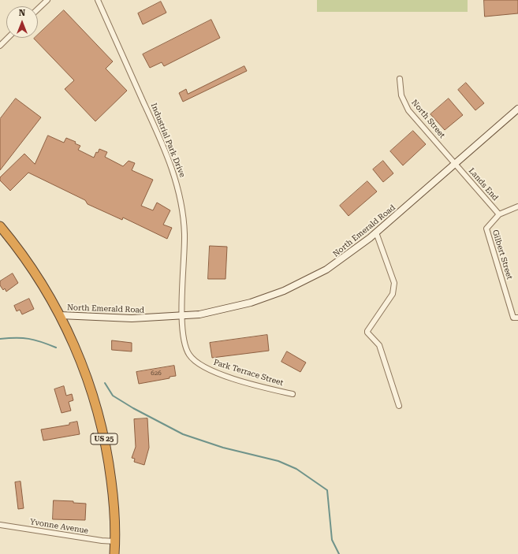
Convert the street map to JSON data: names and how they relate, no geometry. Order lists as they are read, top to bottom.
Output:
{
  "streets": {
    "highway": ["US 25"],
    "main road": ["North Emerald Road"],
    "street": [
      "North Street",
      "Industrial Park Drive",
      "Lands End",
      "Gilbert Street",
      "Park Terrace Street",
      "Yvonne Avenue"
    ]
  },
  "crossings": [
    ["North Street", "Lands End"],
    ["North Street", "North Emerald Road"],
    ["Industrial Park Drive", "North Emerald Road"],
    ["Industrial Park Drive", "Park Terrace Street"],
    ["Lands End", "North Emerald Road"],
    ["Lands End", "Gilbert Street"],
    ["North Emerald Road", "Park Terrace Street"],
    ["North Emerald Road", "US 25"],
    ["US 25", "Yvonne Avenue"]
  ],
  "house_numbers": ["626"],
  "north": "top"
}
